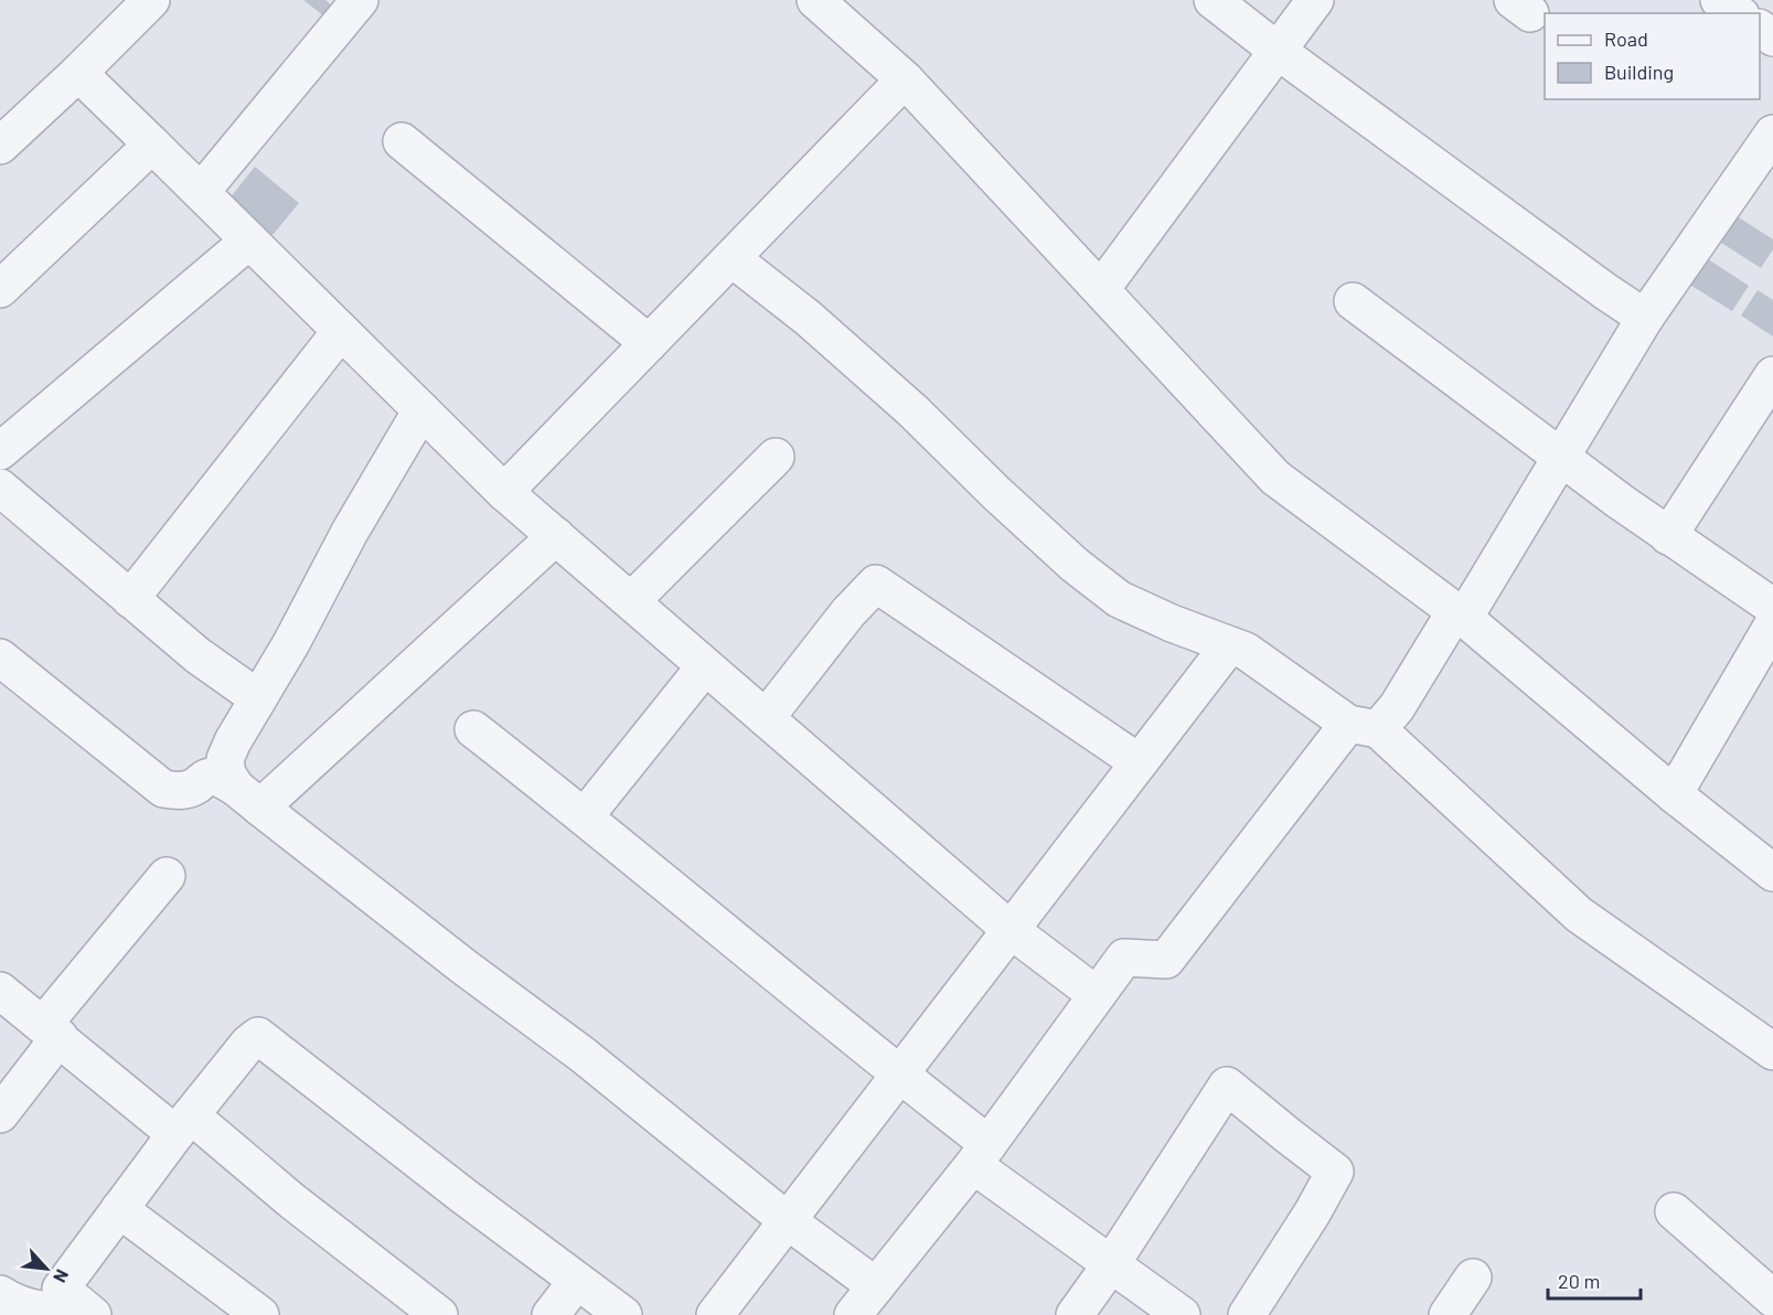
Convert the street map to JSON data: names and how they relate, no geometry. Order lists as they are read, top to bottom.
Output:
{
  "legend": ["Road", "Building"],
  "scale_bar": "20 m",
  "north": "bottom right"
}
